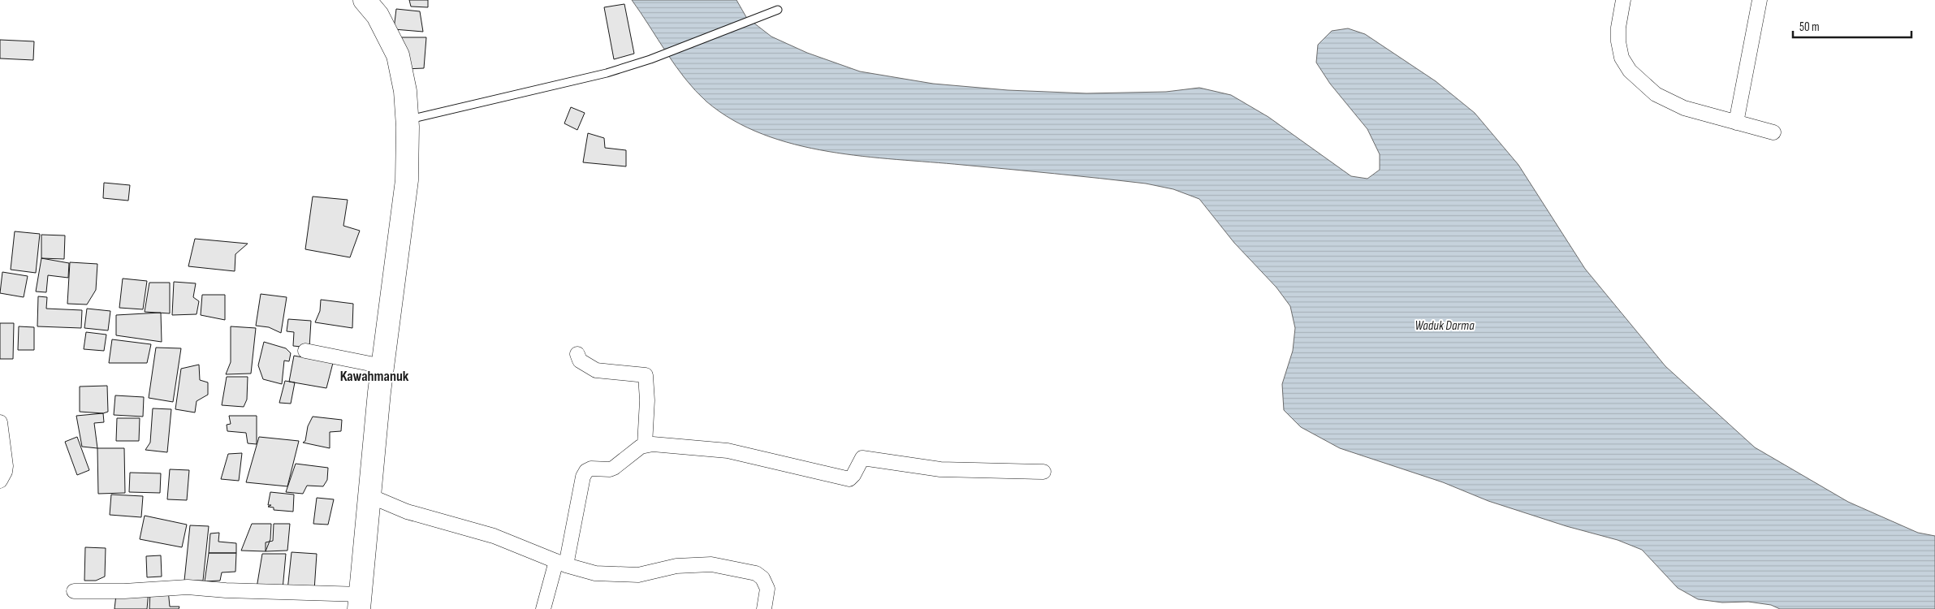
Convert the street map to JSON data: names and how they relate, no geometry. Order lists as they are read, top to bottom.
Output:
{
  "districts": ["Kawahmanuk"],
  "water": ["Waduk Darma"],
  "scale_bar": "50 m"
}
